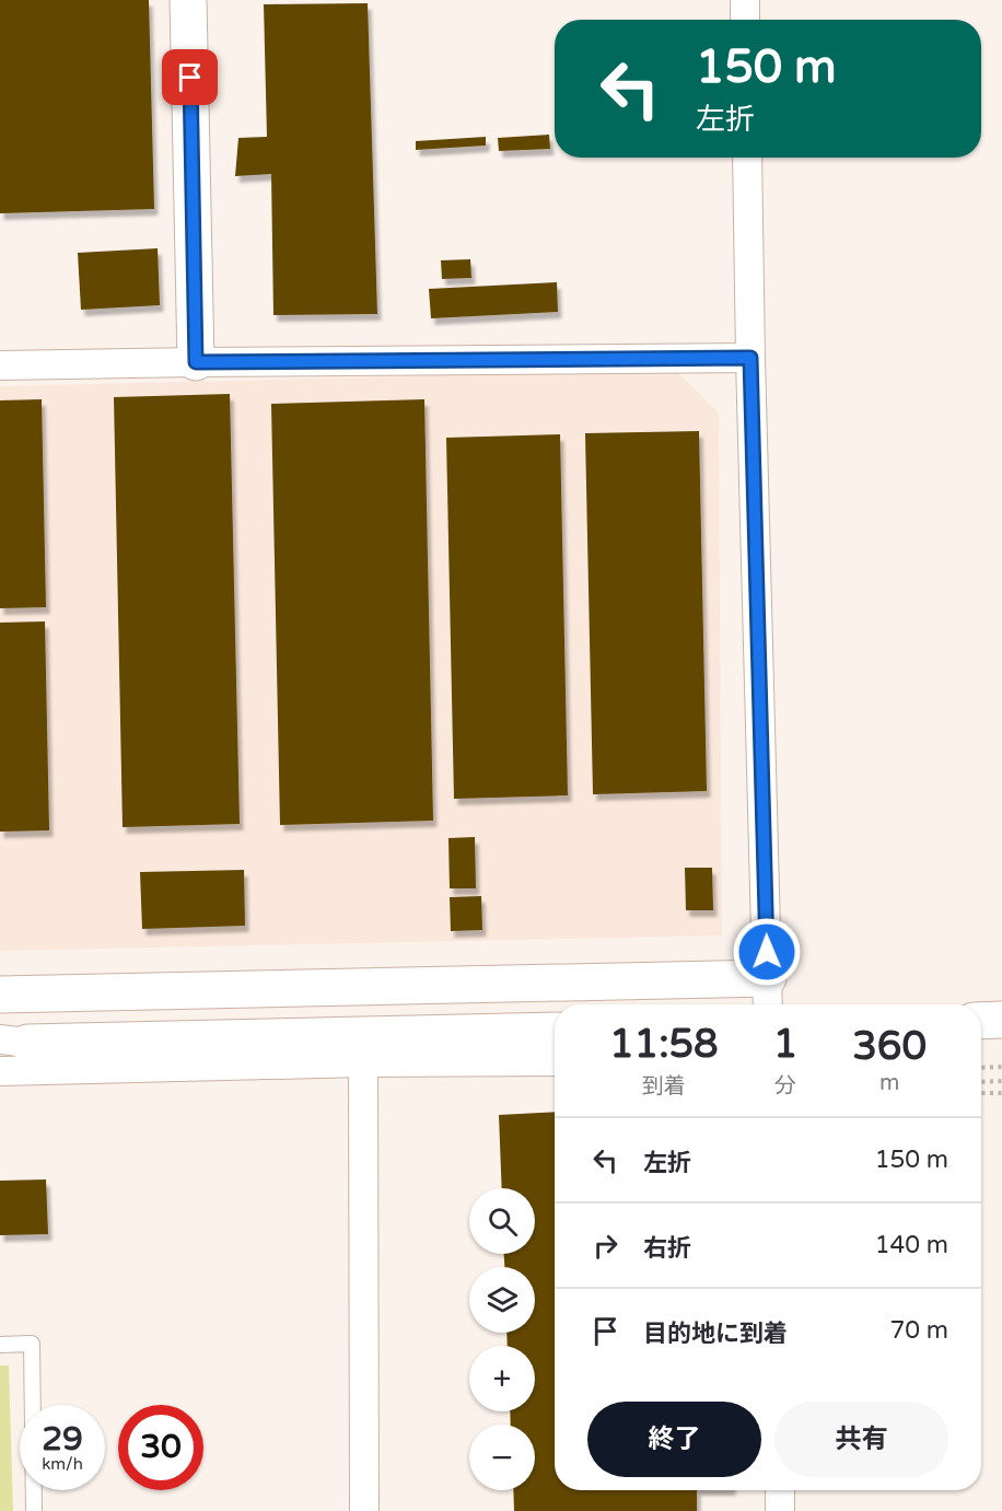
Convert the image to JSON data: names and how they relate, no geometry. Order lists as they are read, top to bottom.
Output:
{
  "page": {
    "turn": ["150 m", "左折"],
    "eta": [
      "11:58",
      "到着",
      "1",
      "分",
      "360",
      "m"
    ],
    "list": [
      {
        "name": "左折",
        "value": "150 m"
      },
      {
        "name": "右折",
        "value": "140 m"
      },
      {
        "name": "目的地に到着",
        "value": "70 m"
      }
    ],
    "map_buttons": ["+", "−"],
    "buttons": ["終了", "共有"],
    "speed": "29 km/h",
    "limit": "30"
  }
}
